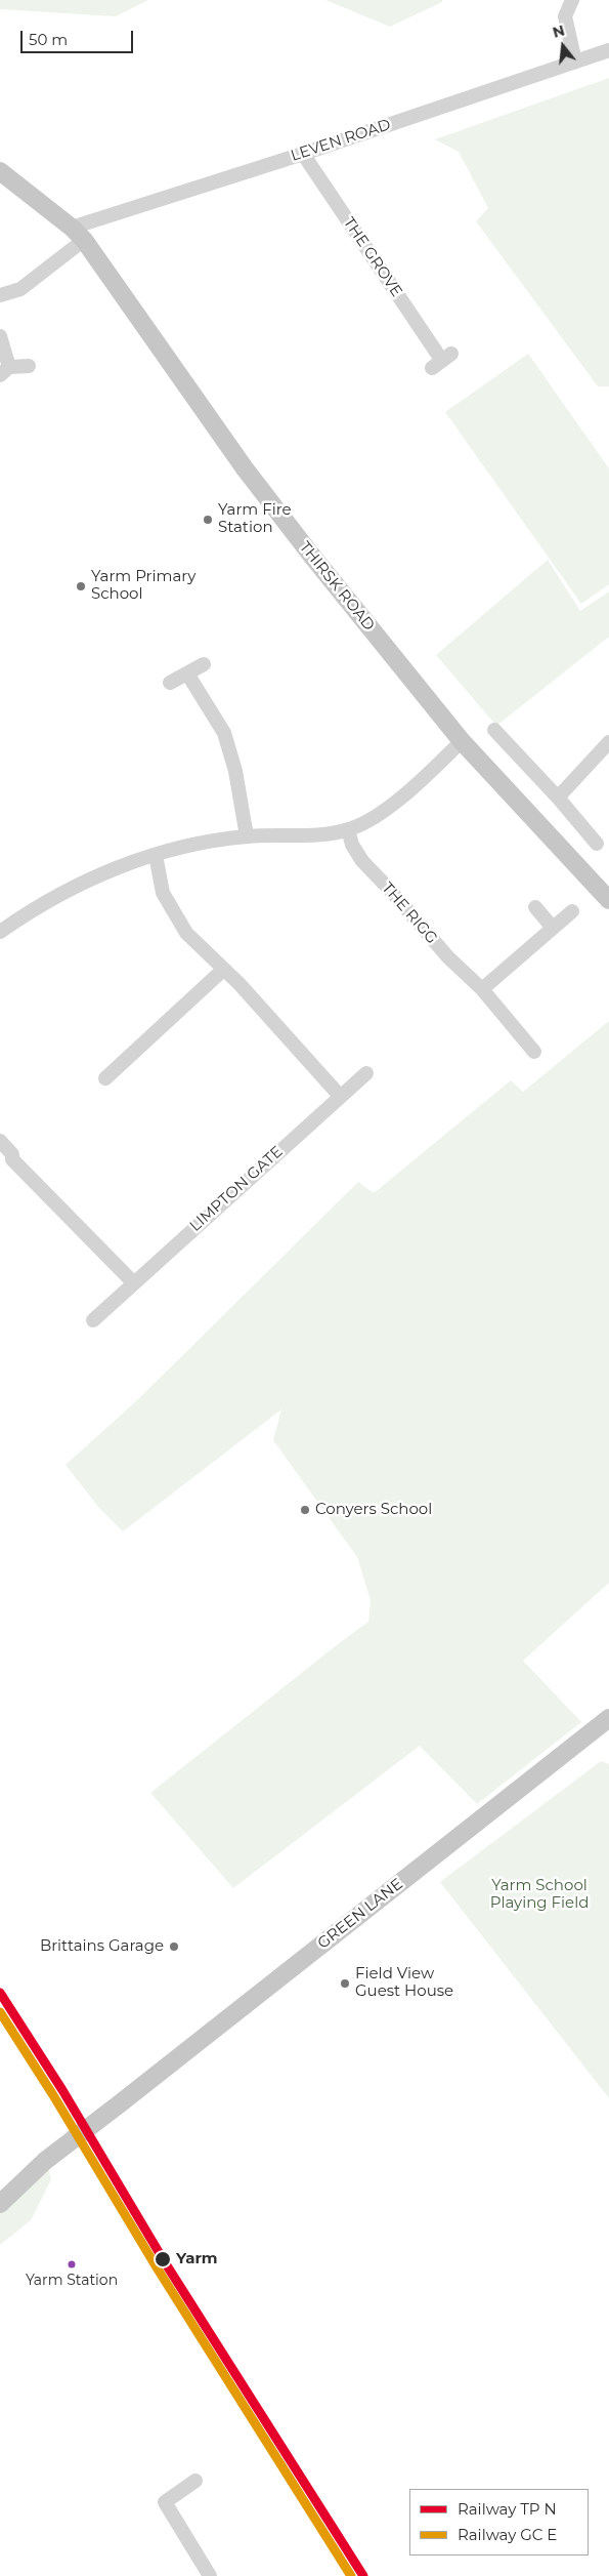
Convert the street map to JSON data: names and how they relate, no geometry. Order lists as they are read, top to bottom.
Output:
{
  "streets": {
    "main road": ["THIRSK ROAD", "GREEN LANE"],
    "street": [
      "LEVEN ROAD",
      "THE GROVE",
      "THE RIGG",
      "LIMPTON GATE"
    ]
  },
  "crossings": [
    ["LEVEN ROAD", "THE GROVE"],
    ["LEVEN ROAD", "THIRSK ROAD"]
  ],
  "parks": ["Yarm School Playing Field"],
  "places": [
    "Yarm Fire Station",
    "Yarm Primary School",
    "Conyers School",
    "Brittains Garage",
    "Field View Guest House",
    "Yarm",
    "Yarm Station"
  ],
  "legend": ["Railway TP N", "Railway GC E"],
  "scale_bar": "50 m",
  "north": "top"
}
